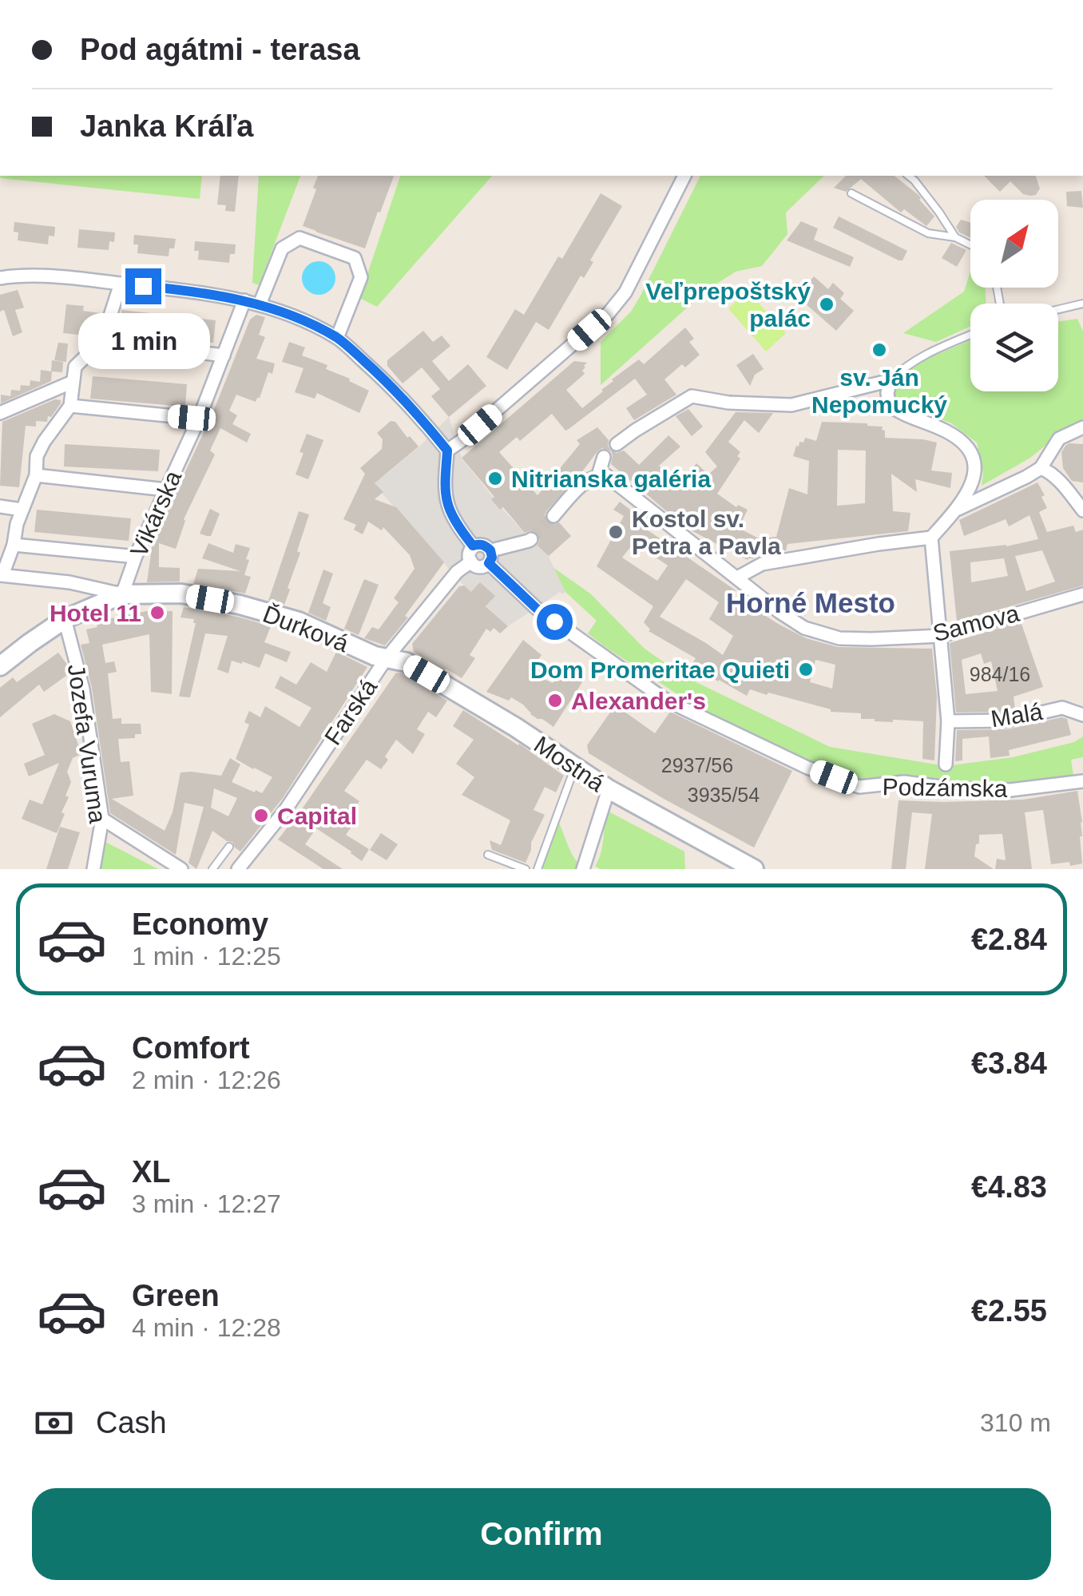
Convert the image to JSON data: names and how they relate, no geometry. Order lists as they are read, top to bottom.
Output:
{
  "streets": {
    "street": [
      "Vikárska",
      "Samova",
      "Ďurková",
      "Farská",
      "Malá",
      "Jozefa Vuruma",
      "Mostná",
      "Podzámska"
    ]
  },
  "crossings": [
    ["Vikárska", "Ďurková"],
    ["Ďurková", "Farská"],
    ["Ďurková", "Jozefa Vuruma"],
    ["Ďurková", "Mostná"],
    ["Farská", "Mostná"],
    ["Farská", "Podzámska"]
  ],
  "districts": ["Horné Mesto"],
  "places": [
    "Veľprepoštský palác",
    "sv. Ján Nepomucký",
    "Nitrianska galéria",
    "Kostol sv. Petra a Pavla",
    "Hotel 11",
    "Dom Promeritae Quieti",
    "Alexander's",
    "Capital"
  ],
  "house_numbers": ["984/16", "2937/56", "3935/54"],
  "north": "top right",
  "page": {
    "banner": ["Pod agátmi - terasa", "Janka Kráľa"],
    "bubble": "1 min",
    "list": [
      {
        "name": "Economy",
        "note": "1 min · 12:25",
        "value": "€2.84"
      },
      {
        "name": "Comfort",
        "note": "2 min · 12:26",
        "value": "€3.84"
      },
      {
        "name": "XL",
        "note": "3 min · 12:27",
        "value": "€4.83"
      },
      {
        "name": "Green",
        "note": "4 min · 12:28",
        "value": "€2.55"
      }
    ],
    "pay": ["Cash", "310 m"],
    "buttons": "Confirm"
  }
}
